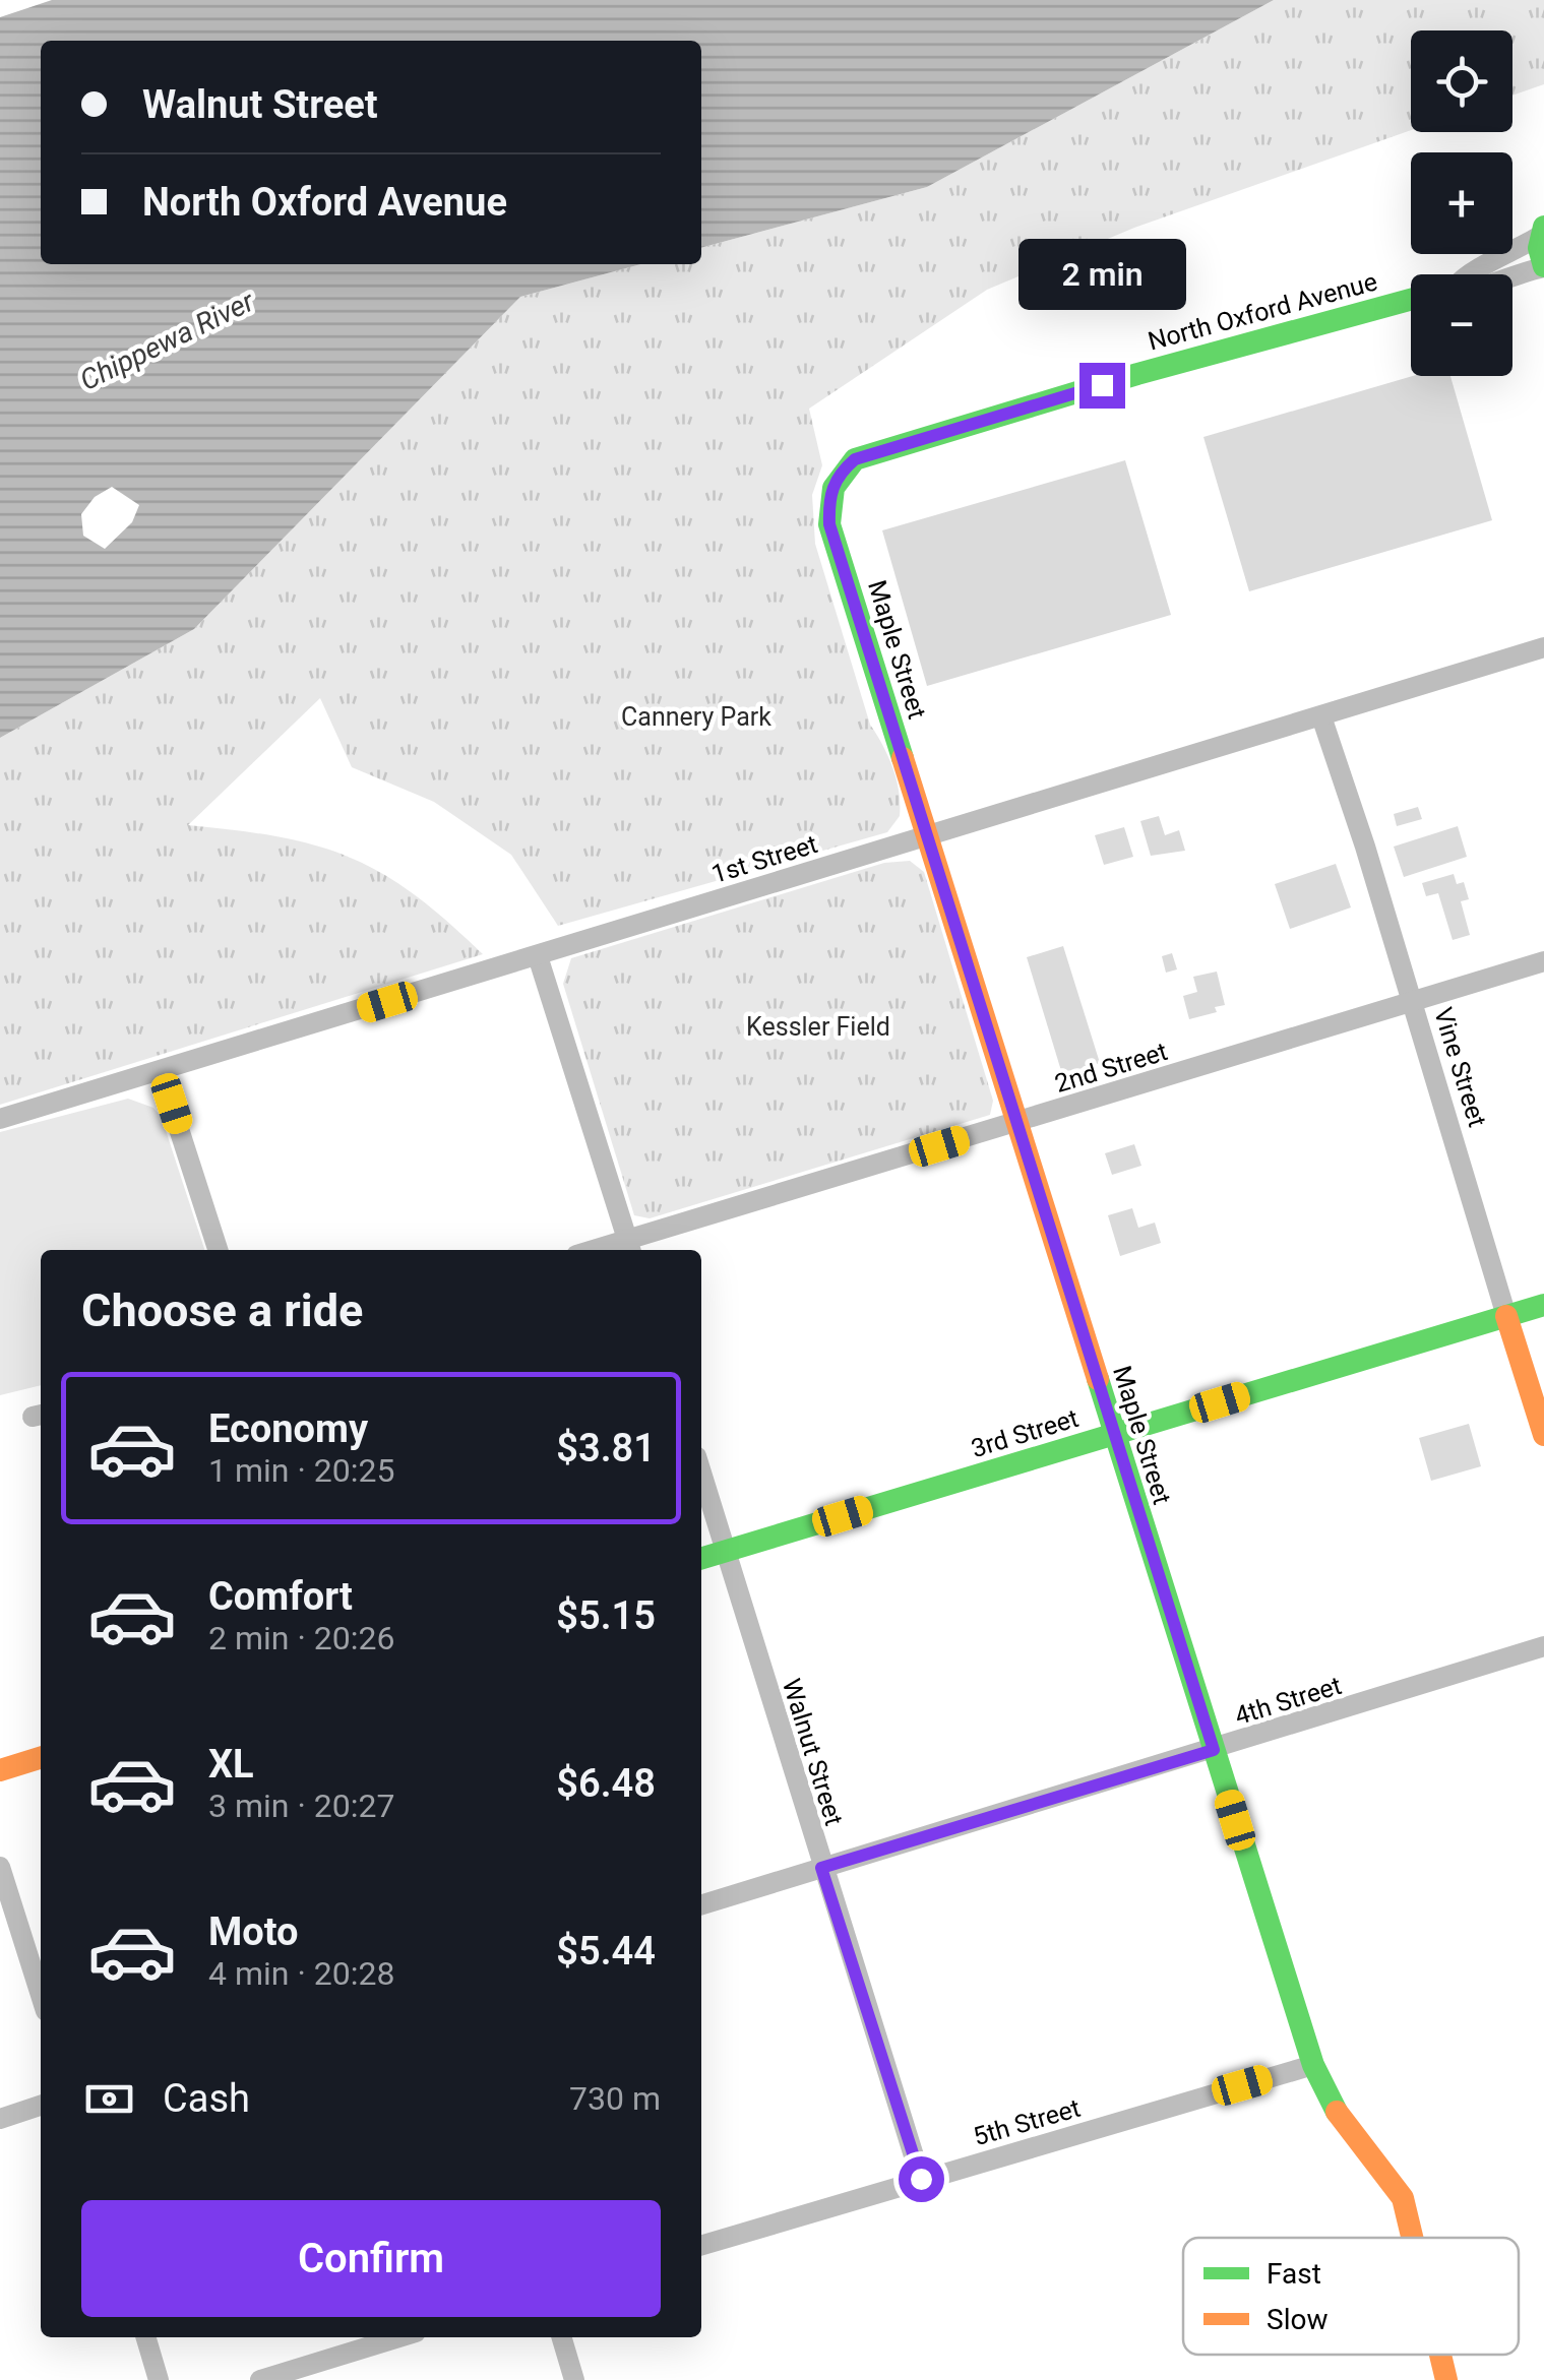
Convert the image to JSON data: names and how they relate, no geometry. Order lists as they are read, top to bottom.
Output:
{
  "streets": {
    "street": [
      "North Oxford Avenue",
      "Maple Street",
      "1st Street",
      "2nd Street",
      "Vine Street",
      "3rd Street",
      "4th Street",
      "Walnut Street",
      "5th Street"
    ]
  },
  "crossings": [
    ["North Oxford Avenue", "Maple Street"],
    ["Maple Street", "1st Street"],
    ["Maple Street", "2nd Street"],
    ["Maple Street", "3rd Street"],
    ["Maple Street", "4th Street"],
    ["Maple Street", "5th Street"],
    ["1st Street", "Vine Street"],
    ["2nd Street", "Vine Street"],
    ["Vine Street", "3rd Street"],
    ["3rd Street", "Walnut Street"],
    ["4th Street", "Walnut Street"],
    ["Walnut Street", "5th Street"]
  ],
  "water": ["Chippewa River"],
  "parks": ["Cannery Park", "Kessler Field"],
  "legend": ["Fast", "Slow"],
  "page": {
    "map_buttons": ["+", "−"],
    "banner": ["Walnut Street", "North Oxford Avenue"],
    "bubble": "2 min",
    "heading": "Choose a ride",
    "list": [
      {
        "name": "Economy",
        "note": "1 min · 20:25",
        "value": "$3.81"
      },
      {
        "name": "Comfort",
        "note": "2 min · 20:26",
        "value": "$5.15"
      },
      {
        "name": "XL",
        "note": "3 min · 20:27",
        "value": "$6.48"
      },
      {
        "name": "Moto",
        "note": "4 min · 20:28",
        "value": "$5.44"
      }
    ],
    "pay": ["Cash", "730 m"],
    "buttons": "Confirm"
  }
}
